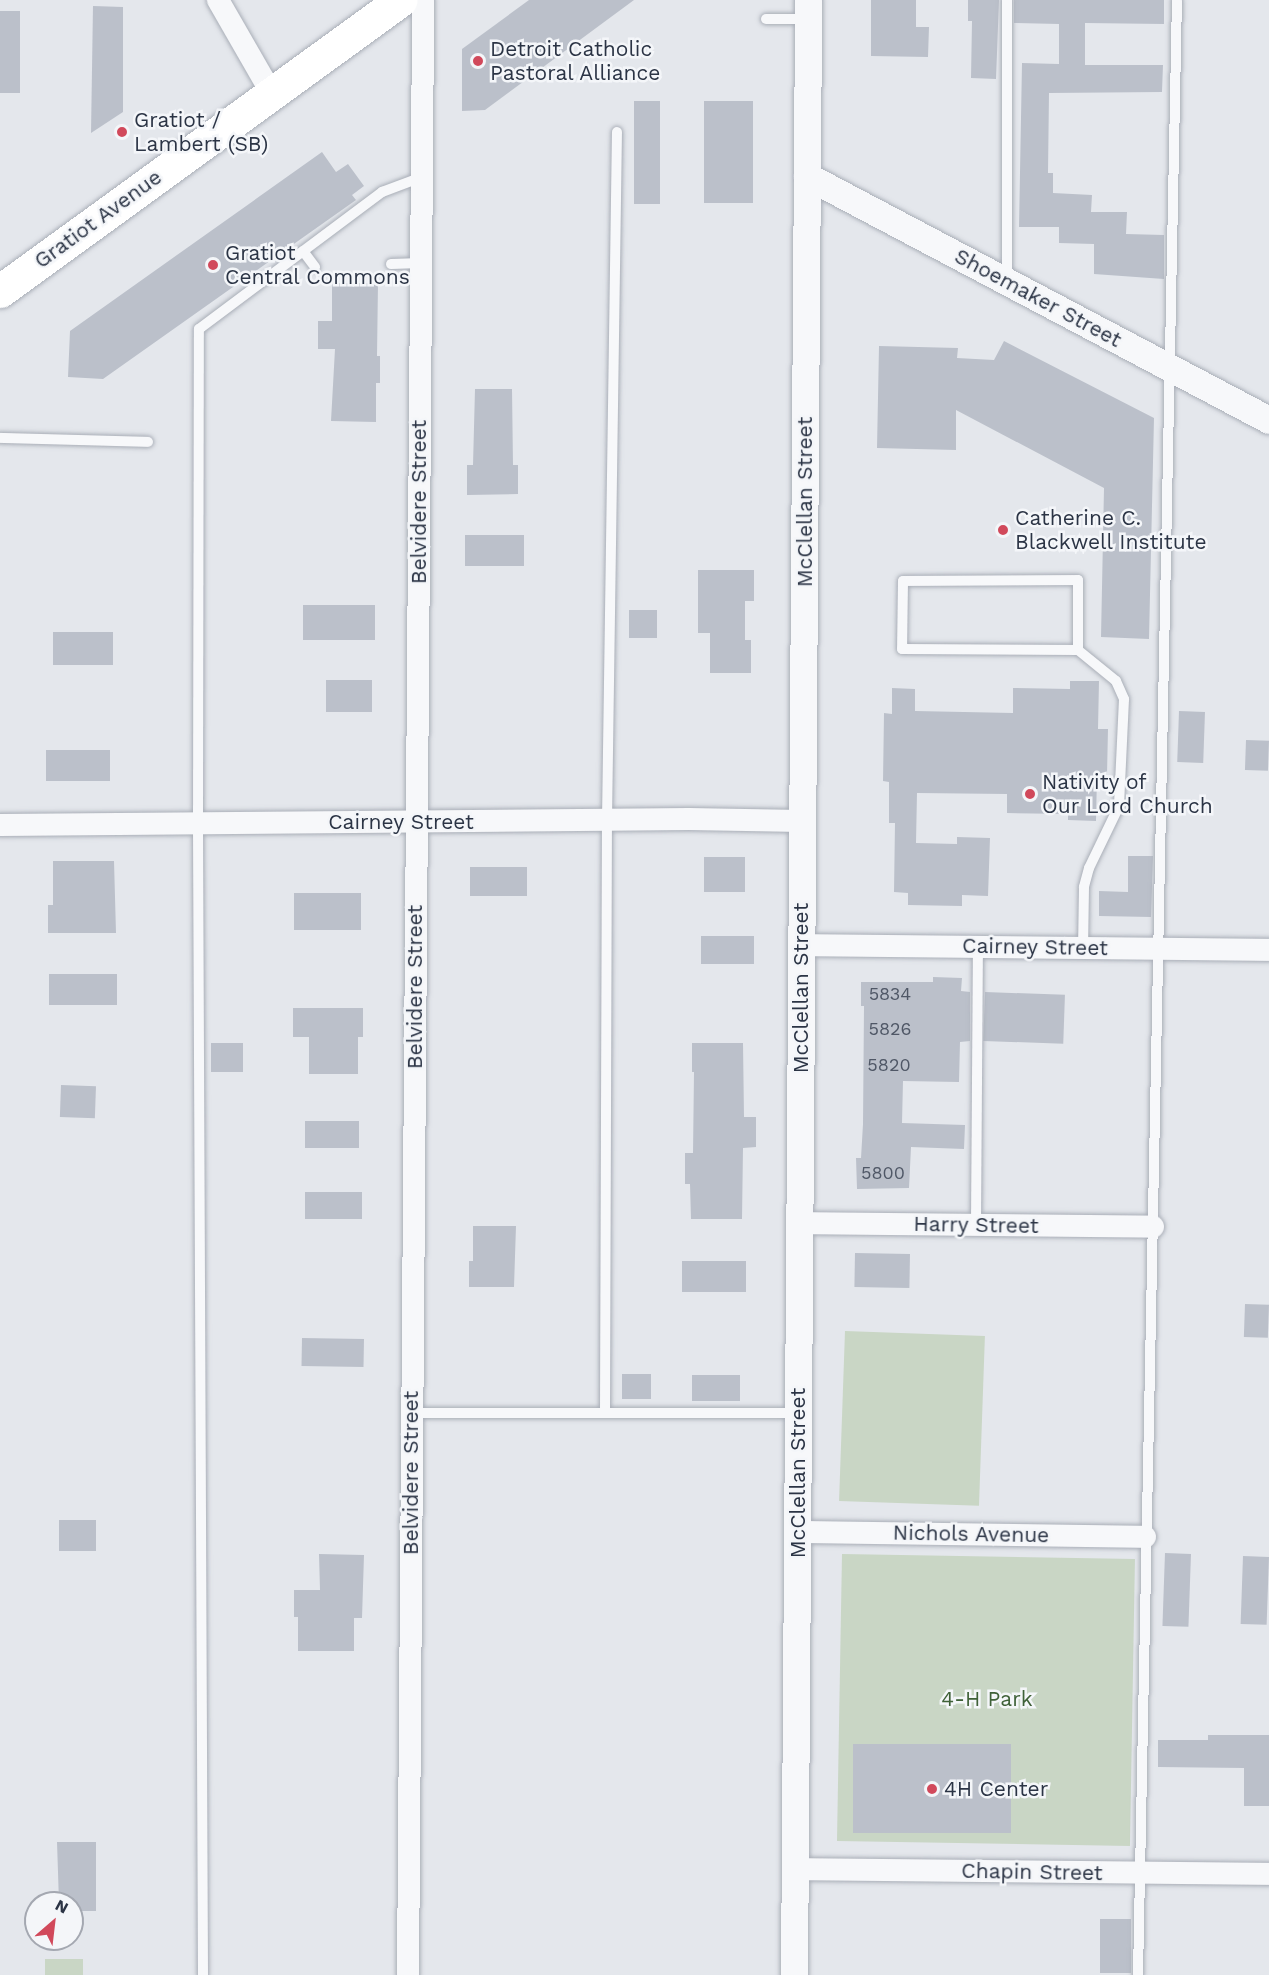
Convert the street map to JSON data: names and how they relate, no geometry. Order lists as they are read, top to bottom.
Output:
{
  "streets": {
    "main road": ["Gratiot Avenue"],
    "street": [
      "Shoemaker Street",
      "Belvidere Street",
      "McClellan Street",
      "Cairney Street",
      "Harry Street",
      "Nichols Avenue",
      "Chapin Street"
    ]
  },
  "crossings": [
    ["Shoemaker Street", "McClellan Street"],
    ["Belvidere Street", "Cairney Street"],
    ["McClellan Street", "Cairney Street"],
    ["McClellan Street", "Harry Street"],
    ["McClellan Street", "Nichols Avenue"],
    ["McClellan Street", "Chapin Street"]
  ],
  "parks": ["4-H Park"],
  "places": [
    "Detroit Catholic Pastoral Alliance",
    "Gratiot / Lambert (SB)",
    "Gratiot Central Commons",
    "Catherine C. Blackwell Institute",
    "Nativity of Our Lord Church",
    "4H Center"
  ],
  "house_numbers": [
    "5834",
    "5826",
    "5820",
    "5800"
  ],
  "north": "top right"
}
